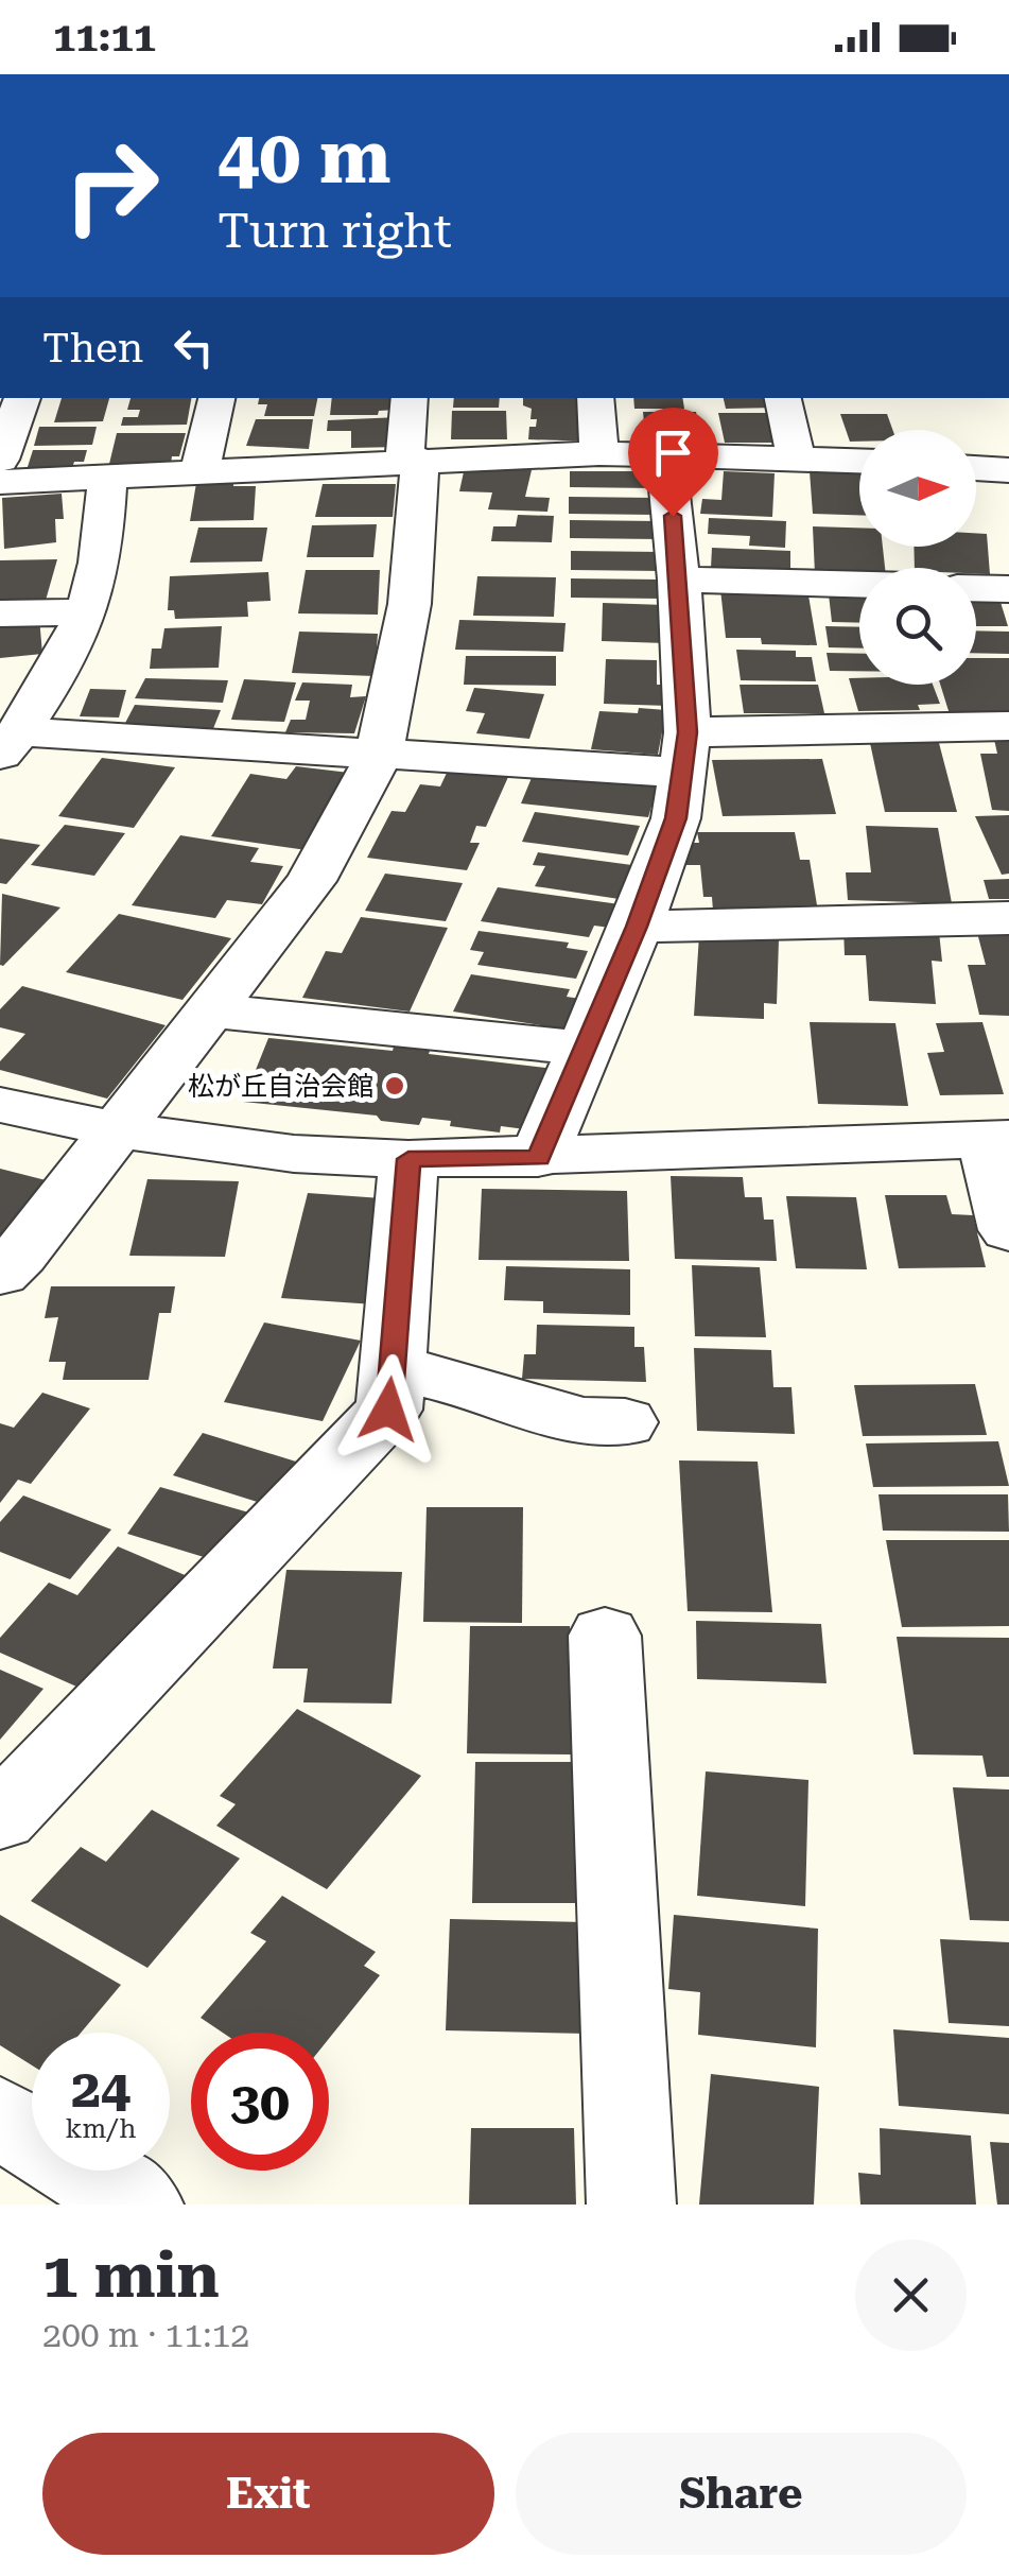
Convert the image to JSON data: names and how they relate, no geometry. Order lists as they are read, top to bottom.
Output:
{
  "places": ["松が丘自治会館"],
  "north": "right",
  "page": {
    "status": "11:11",
    "turn": ["40 m", "Turn right"],
    "then": "Then",
    "speed": "24 km/h",
    "limit": "30",
    "heading": ["1 min", "200 m · 11:12"],
    "buttons": ["Exit", "Share"]
  }
}
